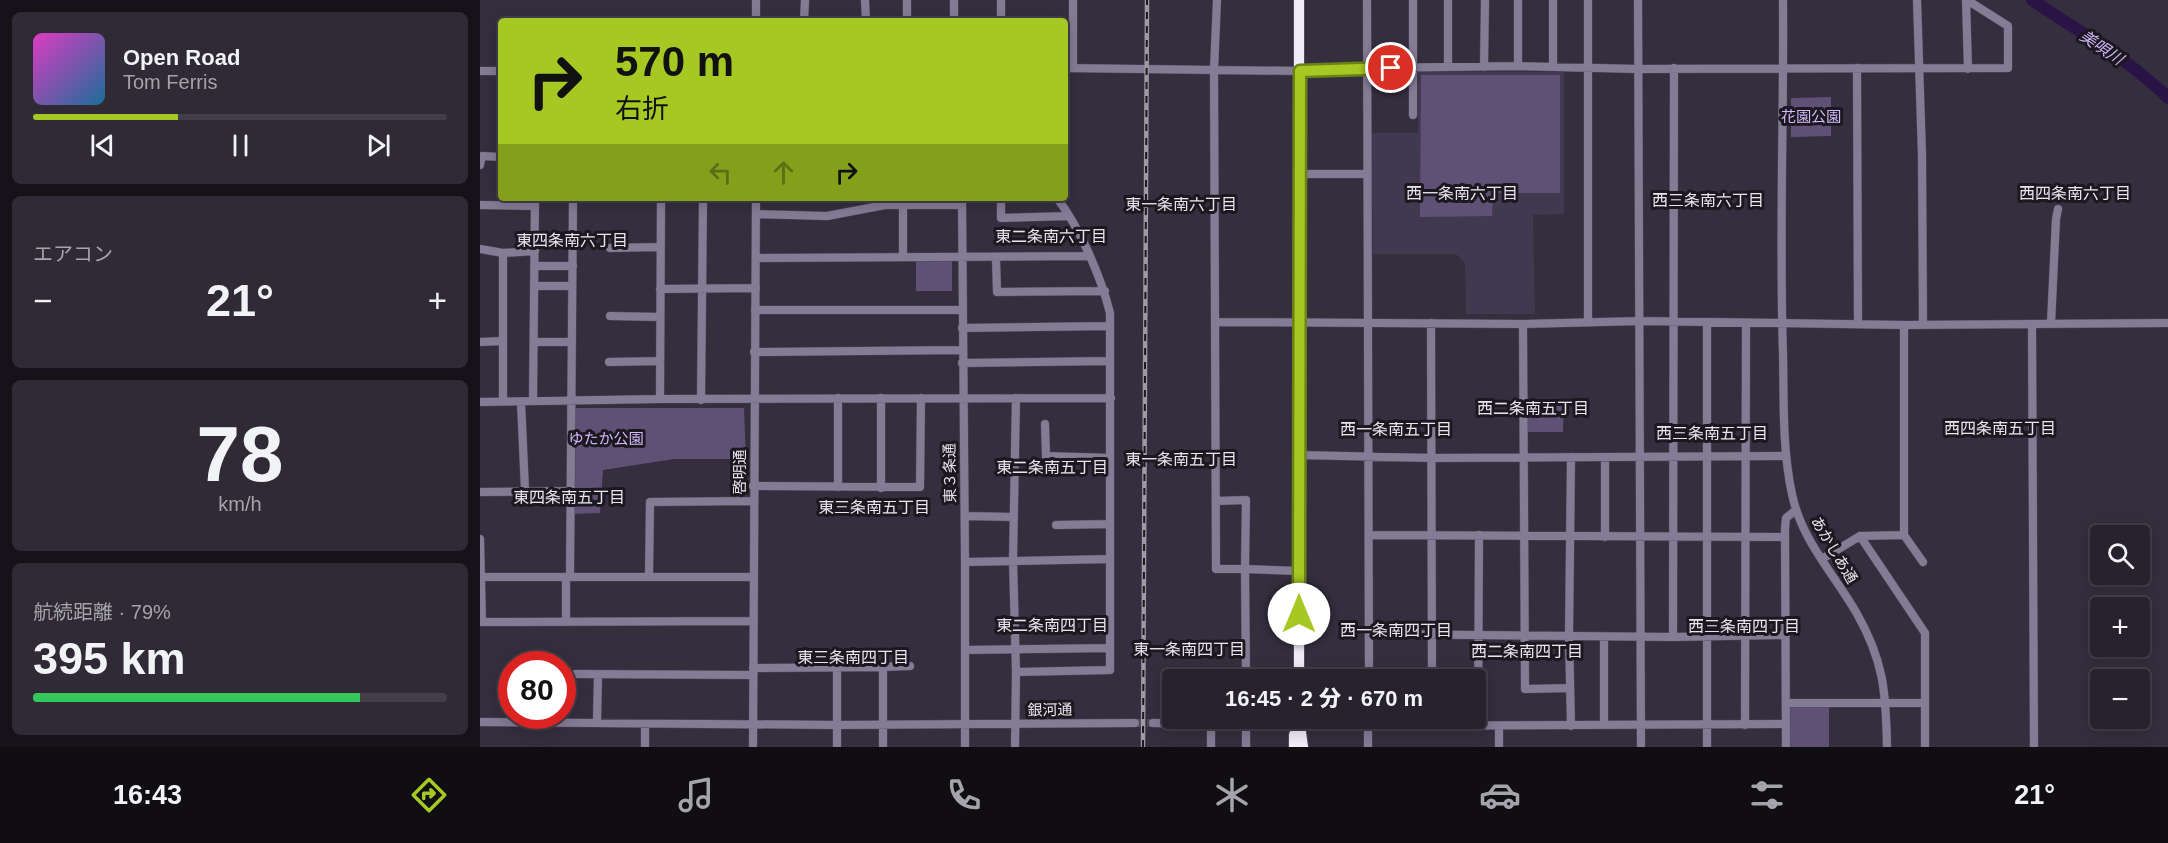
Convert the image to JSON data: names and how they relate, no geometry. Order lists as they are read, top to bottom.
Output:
{
  "streets": {
    "street": [
      "啓明通",
      "東３条通",
      "あかしあ通",
      "銀河通"
    ]
  },
  "crossings": [
    ["啓明通", "銀河通"],
    ["東３条通", "銀河通"]
  ],
  "districts": [
    "西一条南六丁目",
    "西四条南六丁目",
    "西三条南六丁目",
    "東一条南六丁目",
    "東二条南六丁目",
    "東四条南六丁目",
    "西二条南五丁目",
    "西四条南五丁目",
    "西一条南五丁目",
    "西三条南五丁目",
    "東一条南五丁目",
    "東二条南五丁目",
    "東四条南五丁目",
    "東三条南五丁目",
    "東二条南四丁目",
    "西三条南四丁目",
    "西一条南四丁目",
    "東一条南四丁目",
    "西二条南四丁目",
    "東三条南四丁目"
  ],
  "water": ["美唄川"],
  "parks": ["花園公園", "ゆたか公園"],
  "page": {
    "turn": ["570 m", "右折"],
    "song": ["Open Road", "Tom Ferris"],
    "tile": [
      "エアコン",
      ["78", "km/h"],
      ["航続距離 · 79%", "395 km"]
    ],
    "heat": ["−", "21°", "+"],
    "map_buttons": ["+", "−"],
    "limit": "80",
    "trip": "16:45 · 2 分 · 670 m",
    "tabs": ["16:43", "21°"]
  }
}
